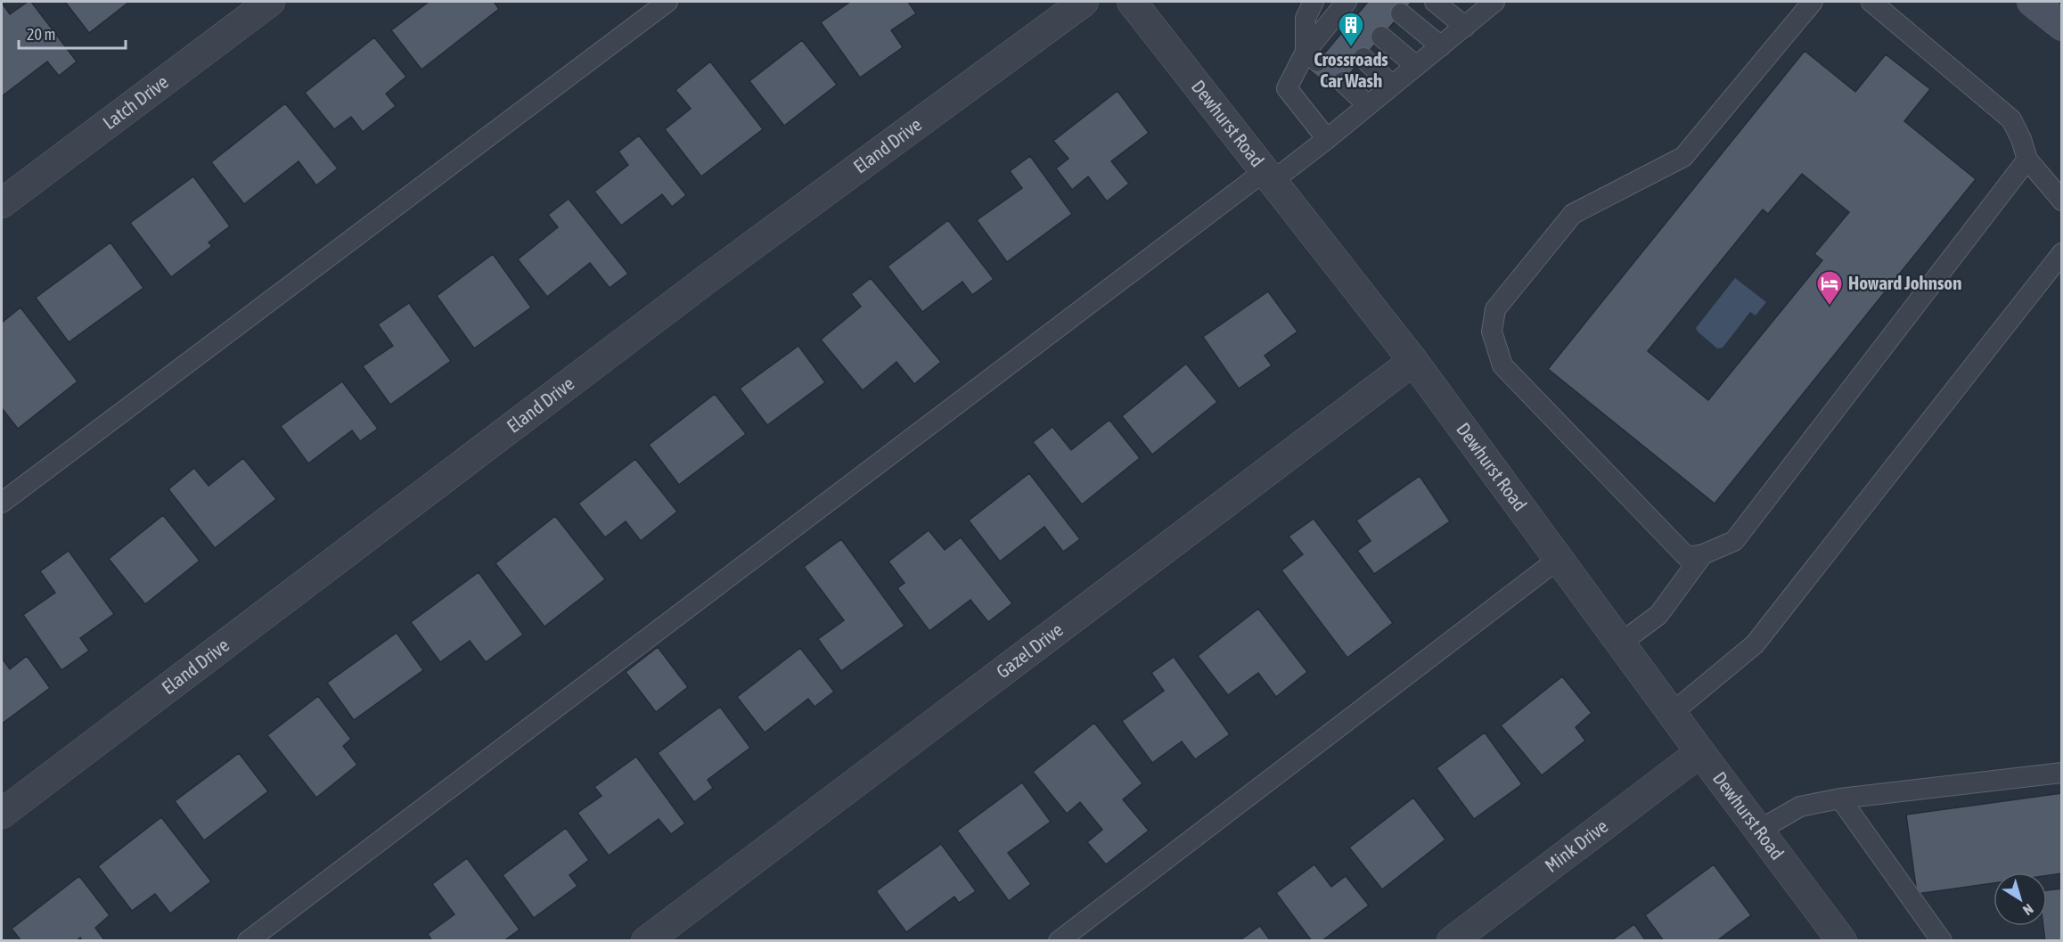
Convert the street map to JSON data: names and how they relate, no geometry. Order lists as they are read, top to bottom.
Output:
{
  "streets": {
    "street": [
      "Latch Drive",
      "Dewhurst Road",
      "Eland Drive",
      "Gazel Drive",
      "Mink Drive"
    ]
  },
  "crossings": [
    ["Dewhurst Road", "Gazel Drive"],
    ["Dewhurst Road", "Mink Drive"]
  ],
  "places": {
    "building": ["Crossroads Car Wash"],
    "hotel": ["Howard Johnson"]
  },
  "scale_bar": "20 m",
  "north": "bottom right"
}
